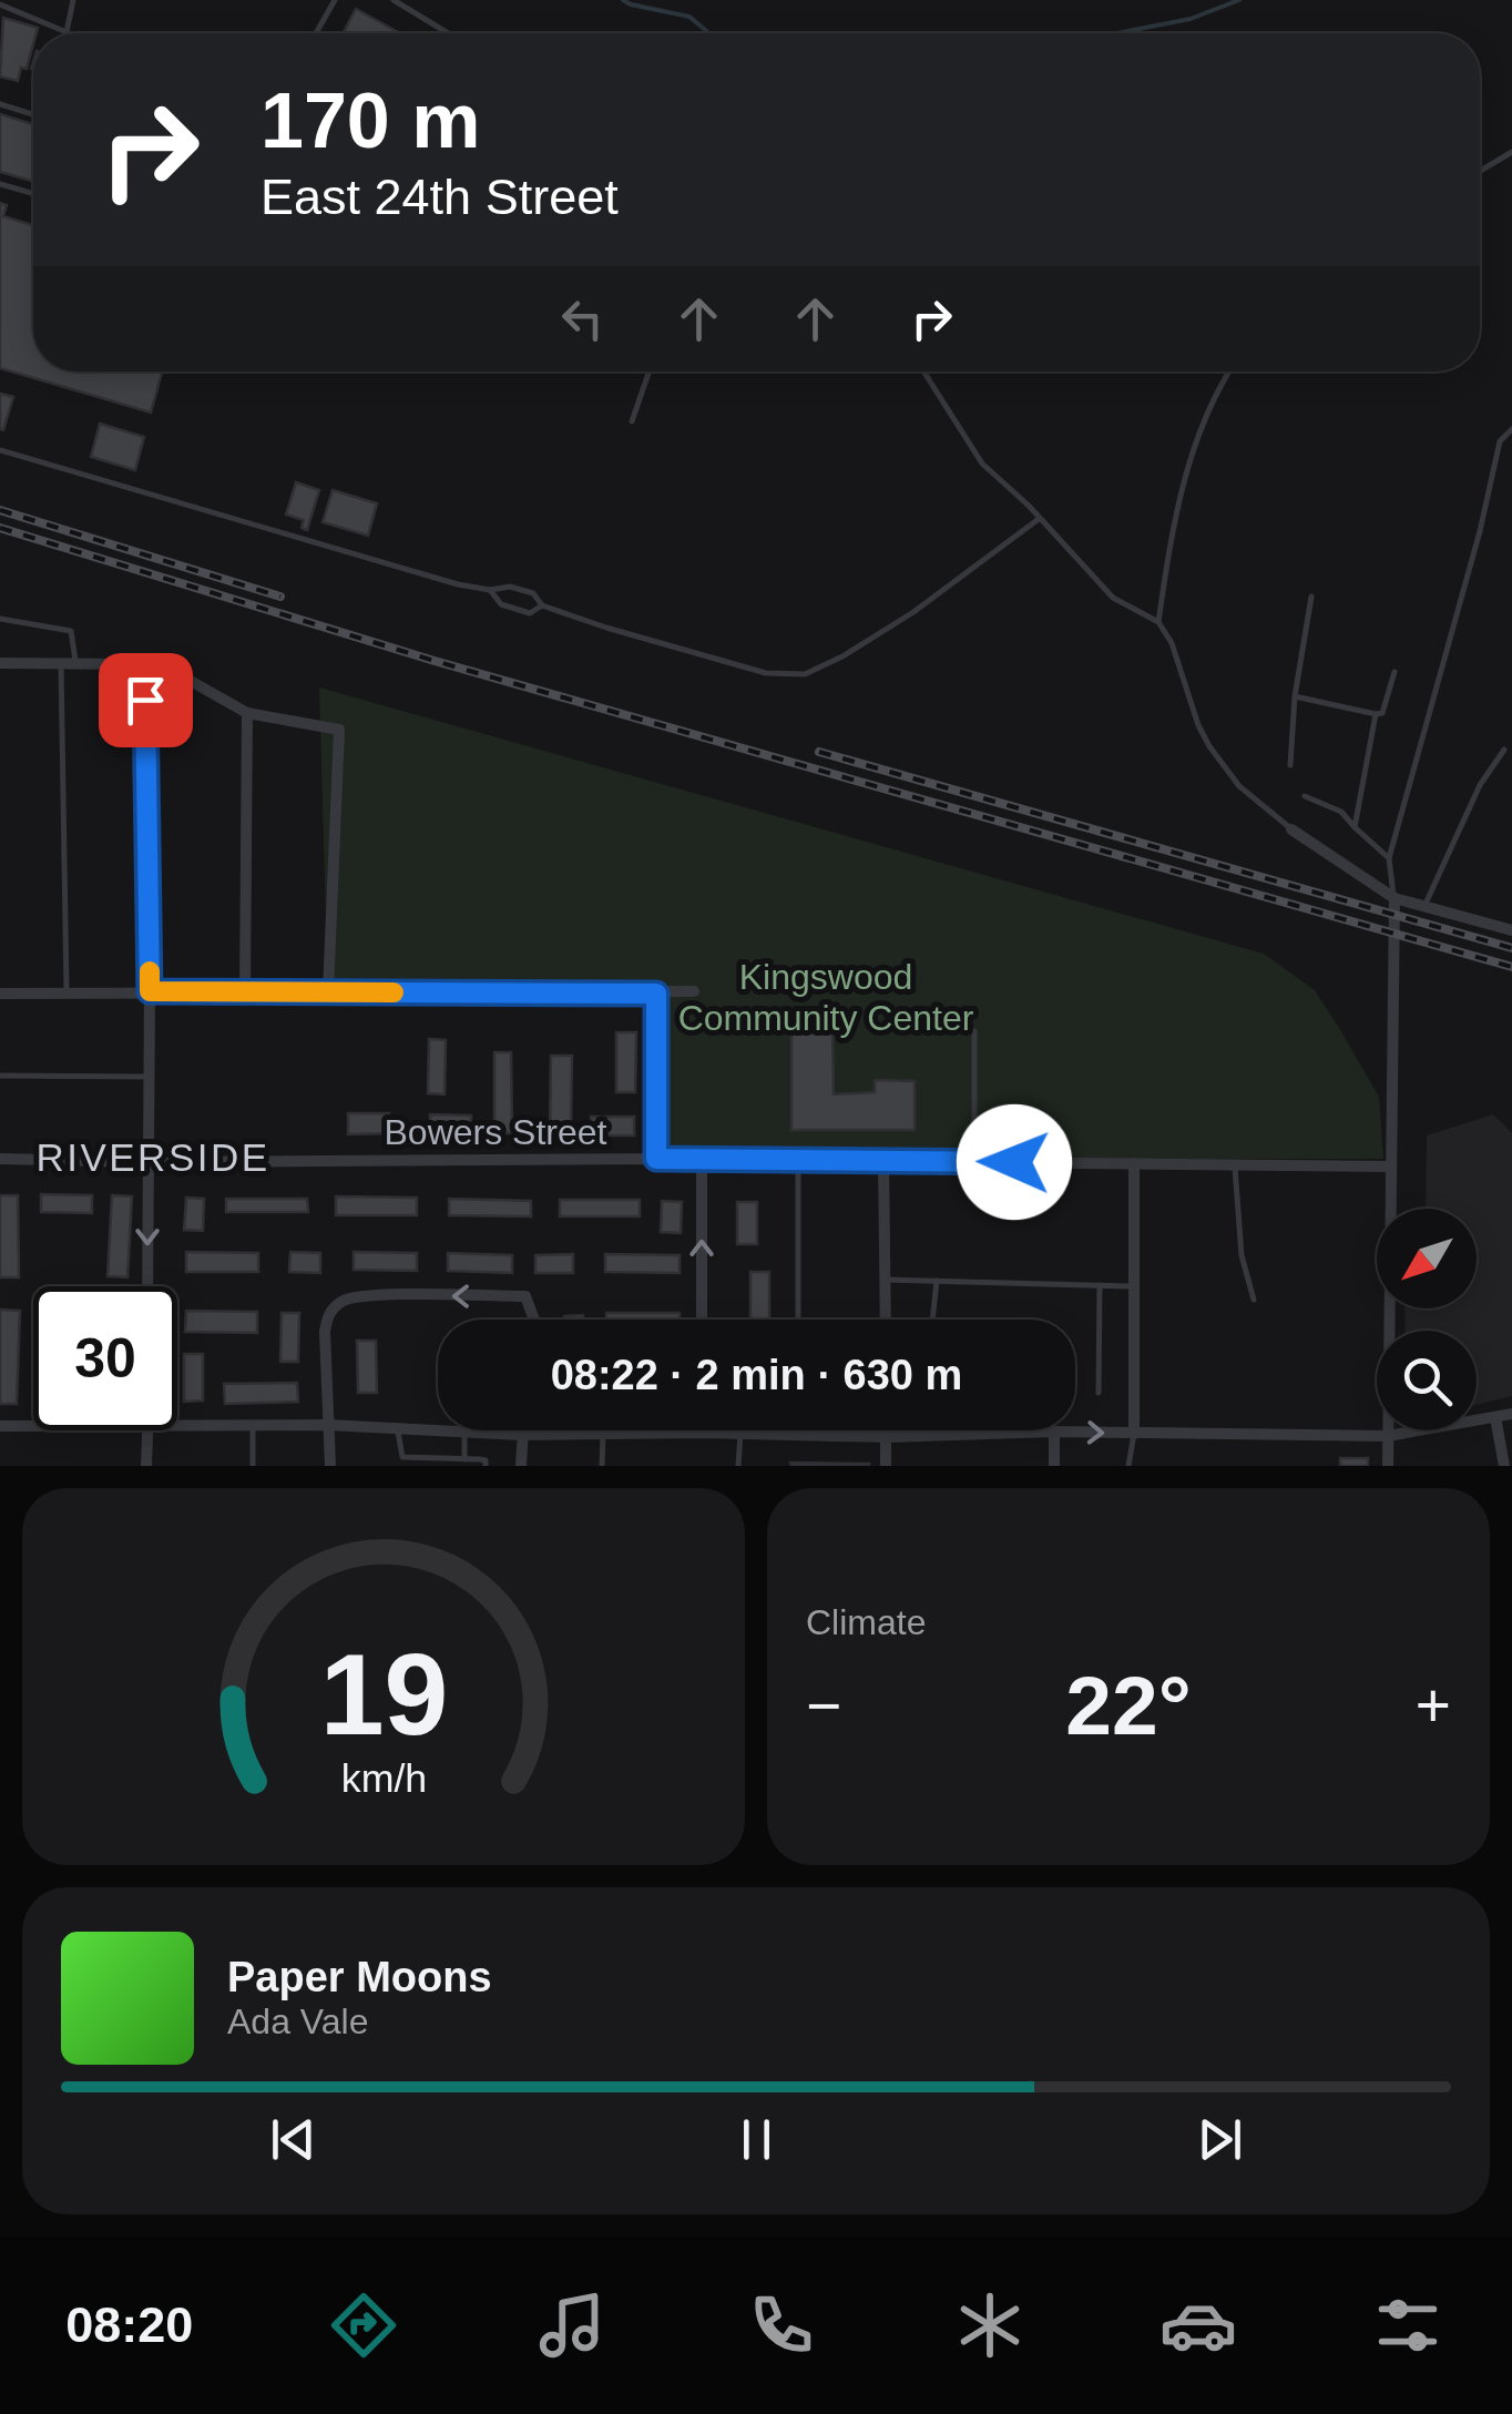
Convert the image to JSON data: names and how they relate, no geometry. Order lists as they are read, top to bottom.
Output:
{
  "streets": {
    "street": ["Bowers Street"]
  },
  "districts": ["RIVERSIDE"],
  "parks": ["Kingswood Community Center"],
  "north": "bottom left",
  "page": {
    "turn": ["170 m", "East 24th Street"],
    "limit": "30",
    "trip": "08:22 · 2 min · 630 m",
    "tile": "Climate",
    "heat": ["−", "22°", "+"],
    "song": ["Paper Moons", "Ada Vale"],
    "tabs": "08:20",
    "gauge": ["19", "km/h"]
  }
}
